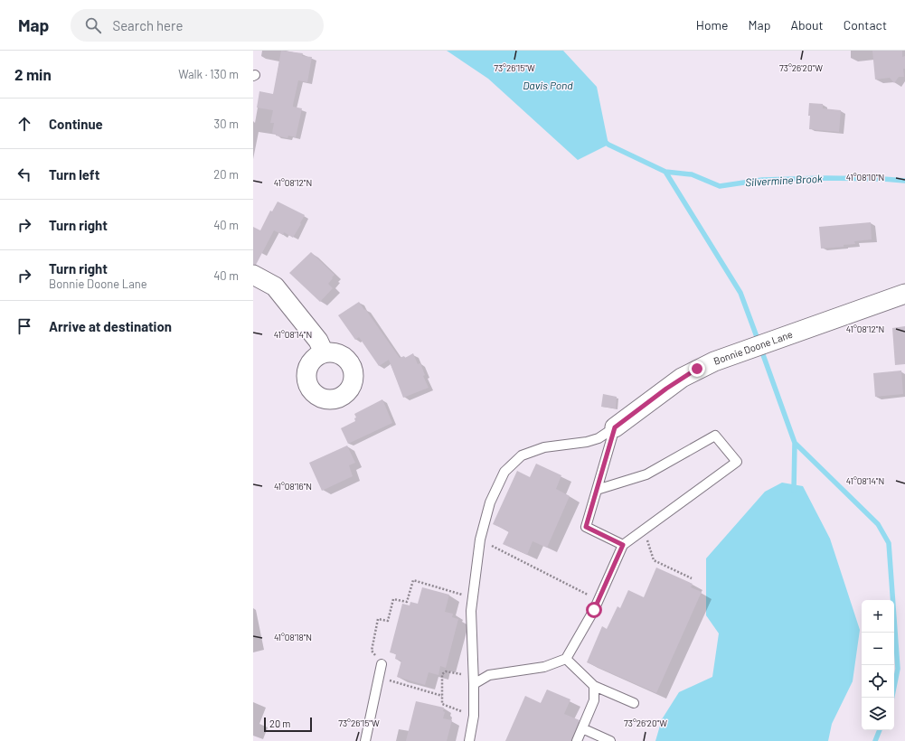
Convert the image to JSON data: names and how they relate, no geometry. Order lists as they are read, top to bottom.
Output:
{
  "streets": {
    "street": ["Bonnie Doone Lane"]
  },
  "water": ["Davis Pond", "Silvermine Brook"],
  "scale_bar": "20 m",
  "page": {
    "header": "Map",
    "search": "Search here",
    "nav": [
      "Home",
      "Map",
      "About",
      "Contact"
    ],
    "heading": ["2 min", "Walk · 130 m"],
    "list": [
      ["Continue", "30 m"],
      ["Turn left", "20 m"],
      ["Turn right", "40 m"],
      ["Turn right", "Bonnie Doone Lane", "40 m"],
      "Arrive at destination"
    ],
    "map_buttons": ["+", "−"],
    "scale": "20 m"
  },
  "coordinates": [
    "73°26'15\"W",
    "73°26'20\"W",
    "41°08'10\"N",
    "41°08'12\"N",
    "41°08'14\"N",
    "41°08'16\"N",
    "41°08'18\"N"
  ]
}
